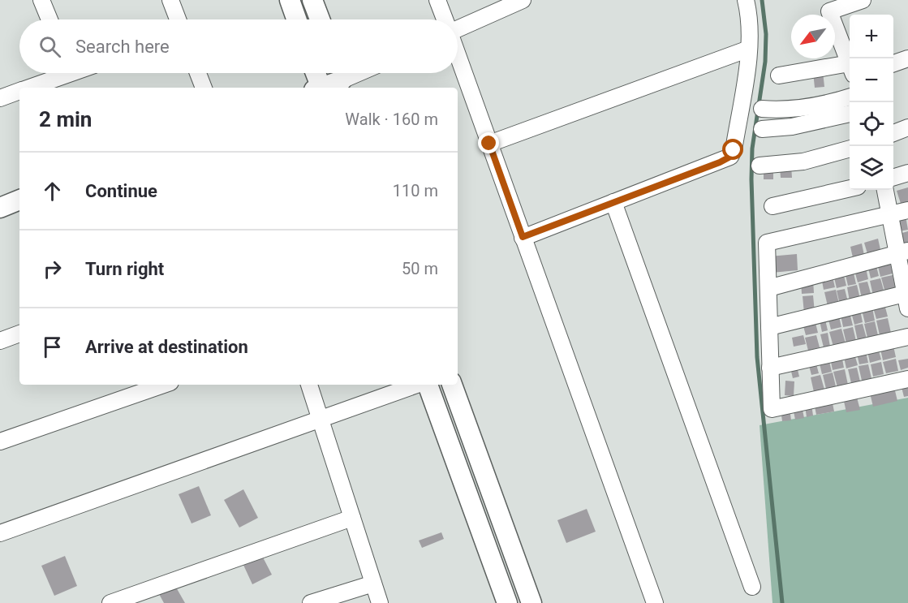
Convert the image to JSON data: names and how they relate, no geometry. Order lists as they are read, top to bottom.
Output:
{
  "north": "bottom left",
  "page": {
    "map_buttons": ["+", "−"],
    "search": "Search here",
    "heading": ["2 min", "Walk · 160 m"],
    "list": [
      ["Continue", "110 m"],
      ["Turn right", "50 m"],
      "Arrive at destination"
    ]
  }
}
